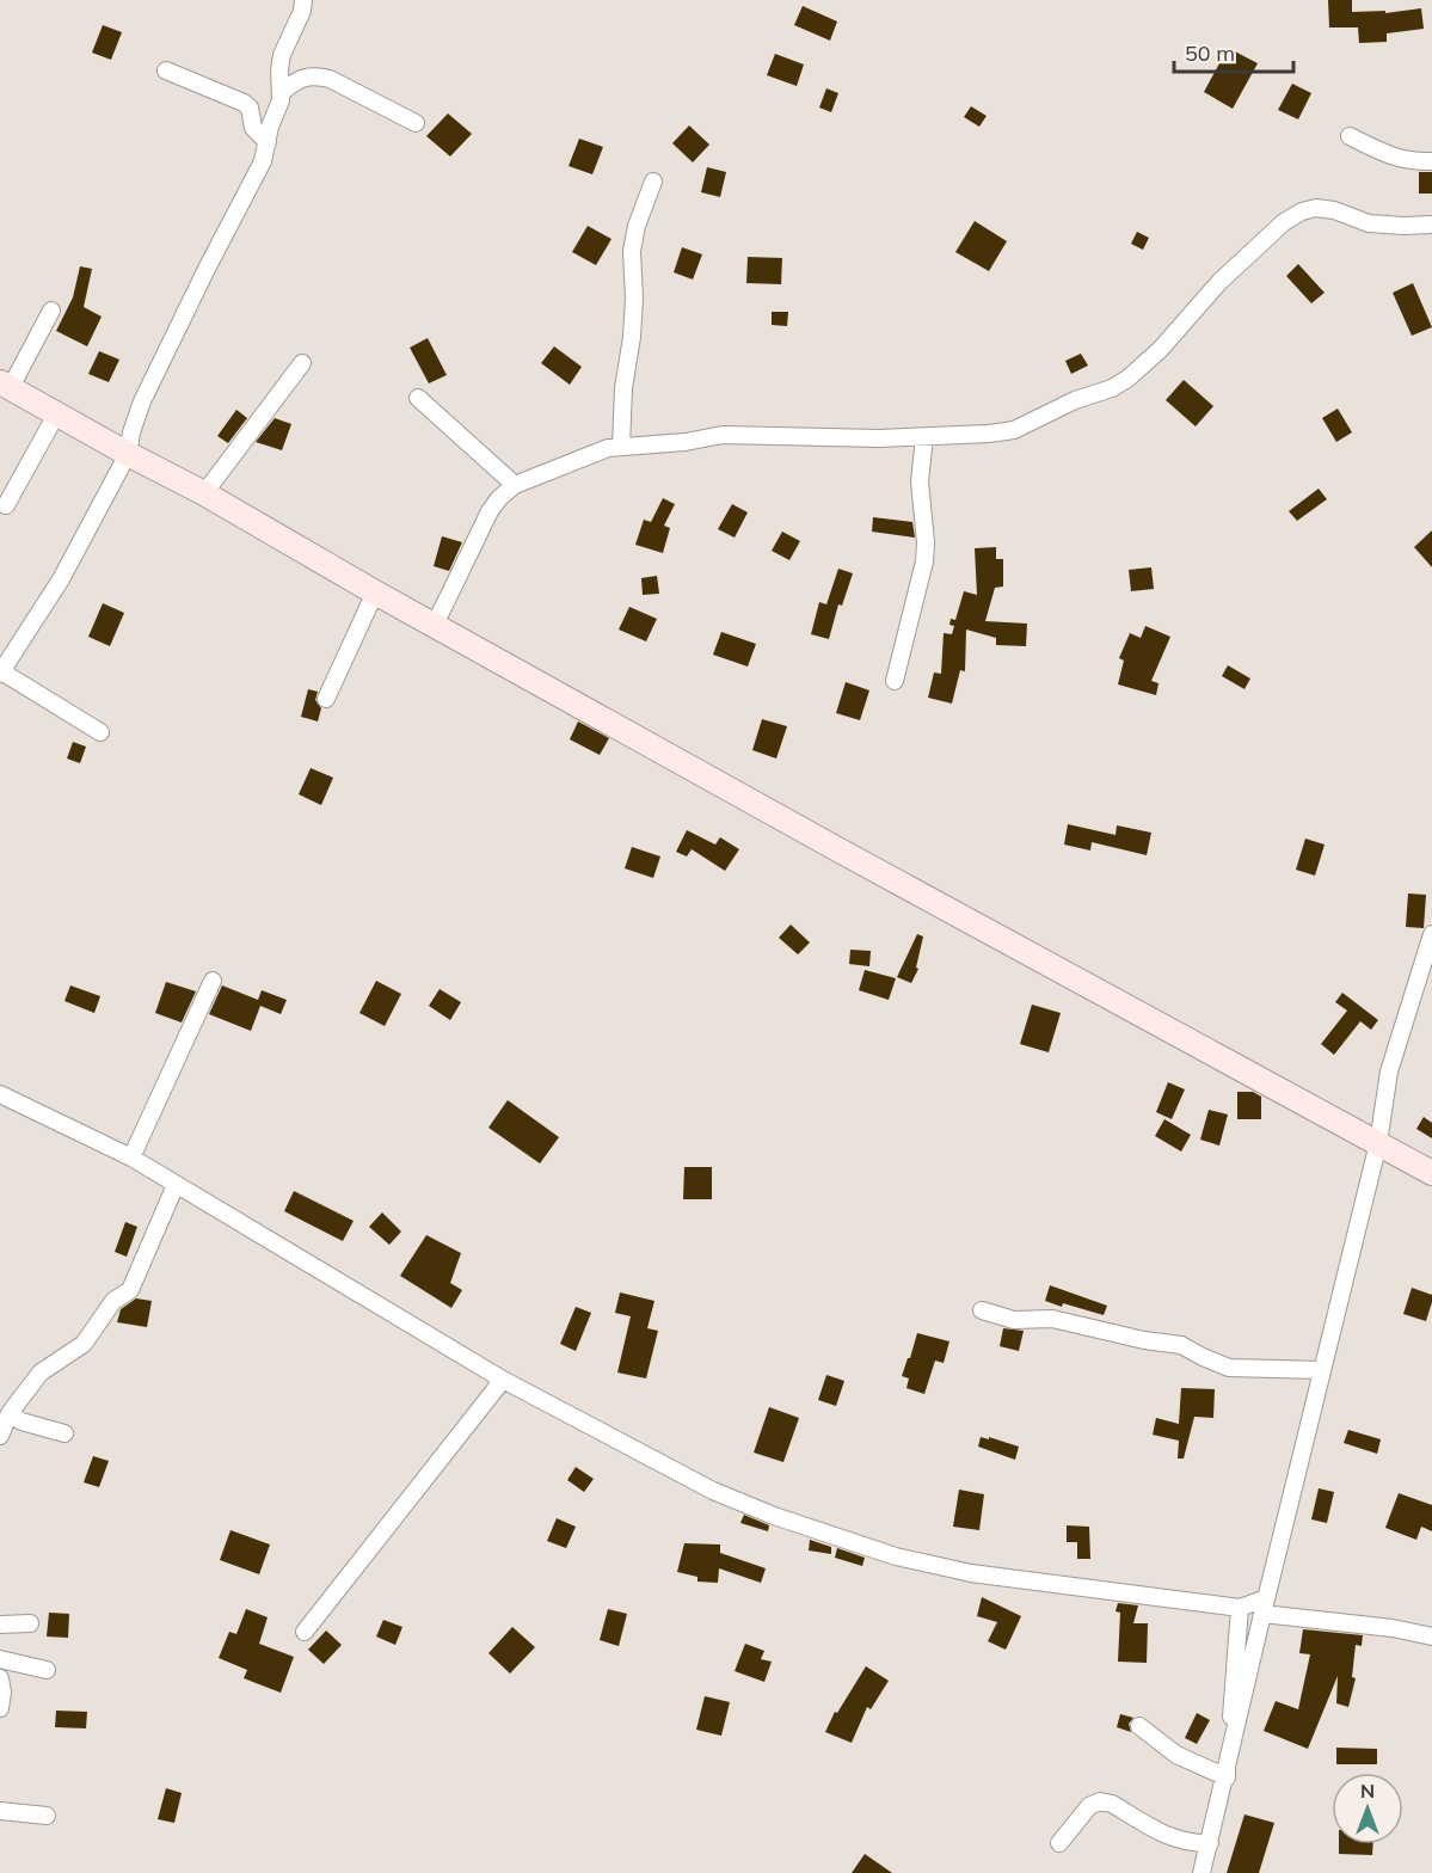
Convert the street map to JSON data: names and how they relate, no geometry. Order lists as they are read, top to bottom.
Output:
{
  "scale_bar": "50 m",
  "north": "top"
}
